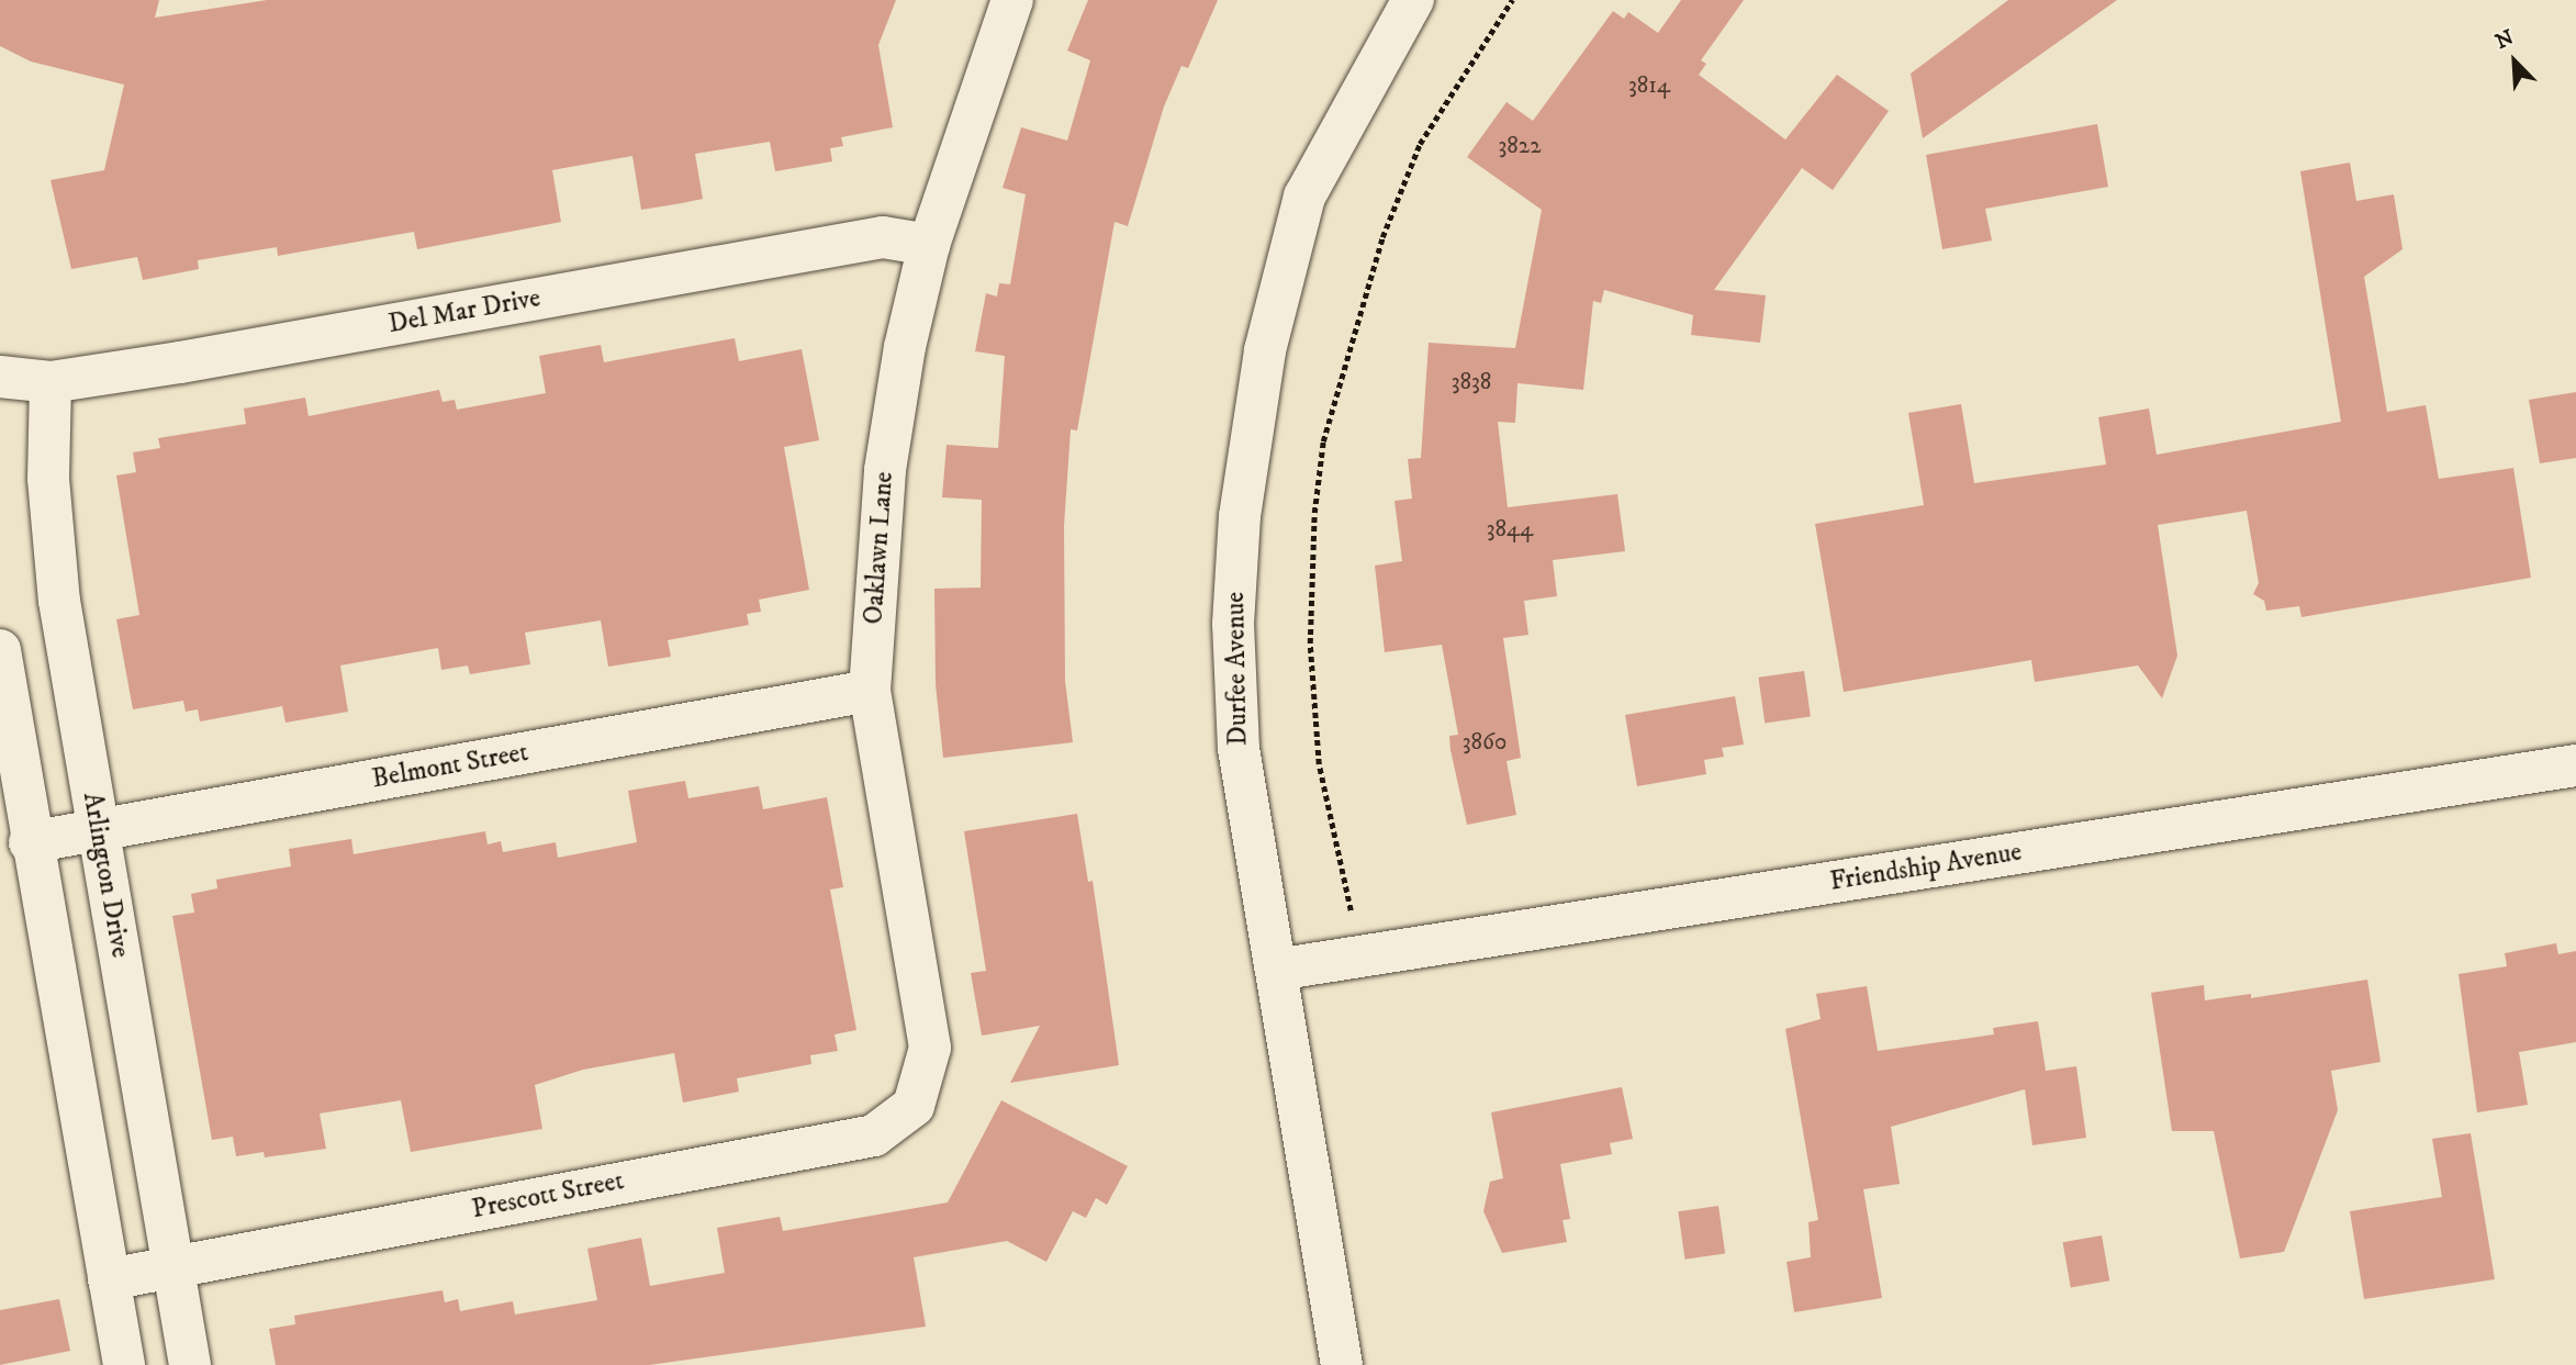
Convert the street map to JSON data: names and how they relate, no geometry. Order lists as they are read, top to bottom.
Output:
{
  "streets": {
    "street": [
      "Del Mar Drive",
      "Oaklawn Lane",
      "Durfee Avenue",
      "Belmont Street",
      "Friendship Avenue",
      "Arlington Drive",
      "Prescott Street"
    ]
  },
  "crossings": [
    ["Del Mar Drive", "Oaklawn Lane"],
    ["Del Mar Drive", "Arlington Drive"],
    ["Oaklawn Lane", "Belmont Street"],
    ["Oaklawn Lane", "Prescott Street"],
    ["Durfee Avenue", "Friendship Avenue"],
    ["Belmont Street", "Arlington Drive"],
    ["Arlington Drive", "Prescott Street"]
  ],
  "house_numbers": [
    "3814",
    "3822",
    "3838",
    "3844",
    "3860"
  ],
  "north": "top left"
}
